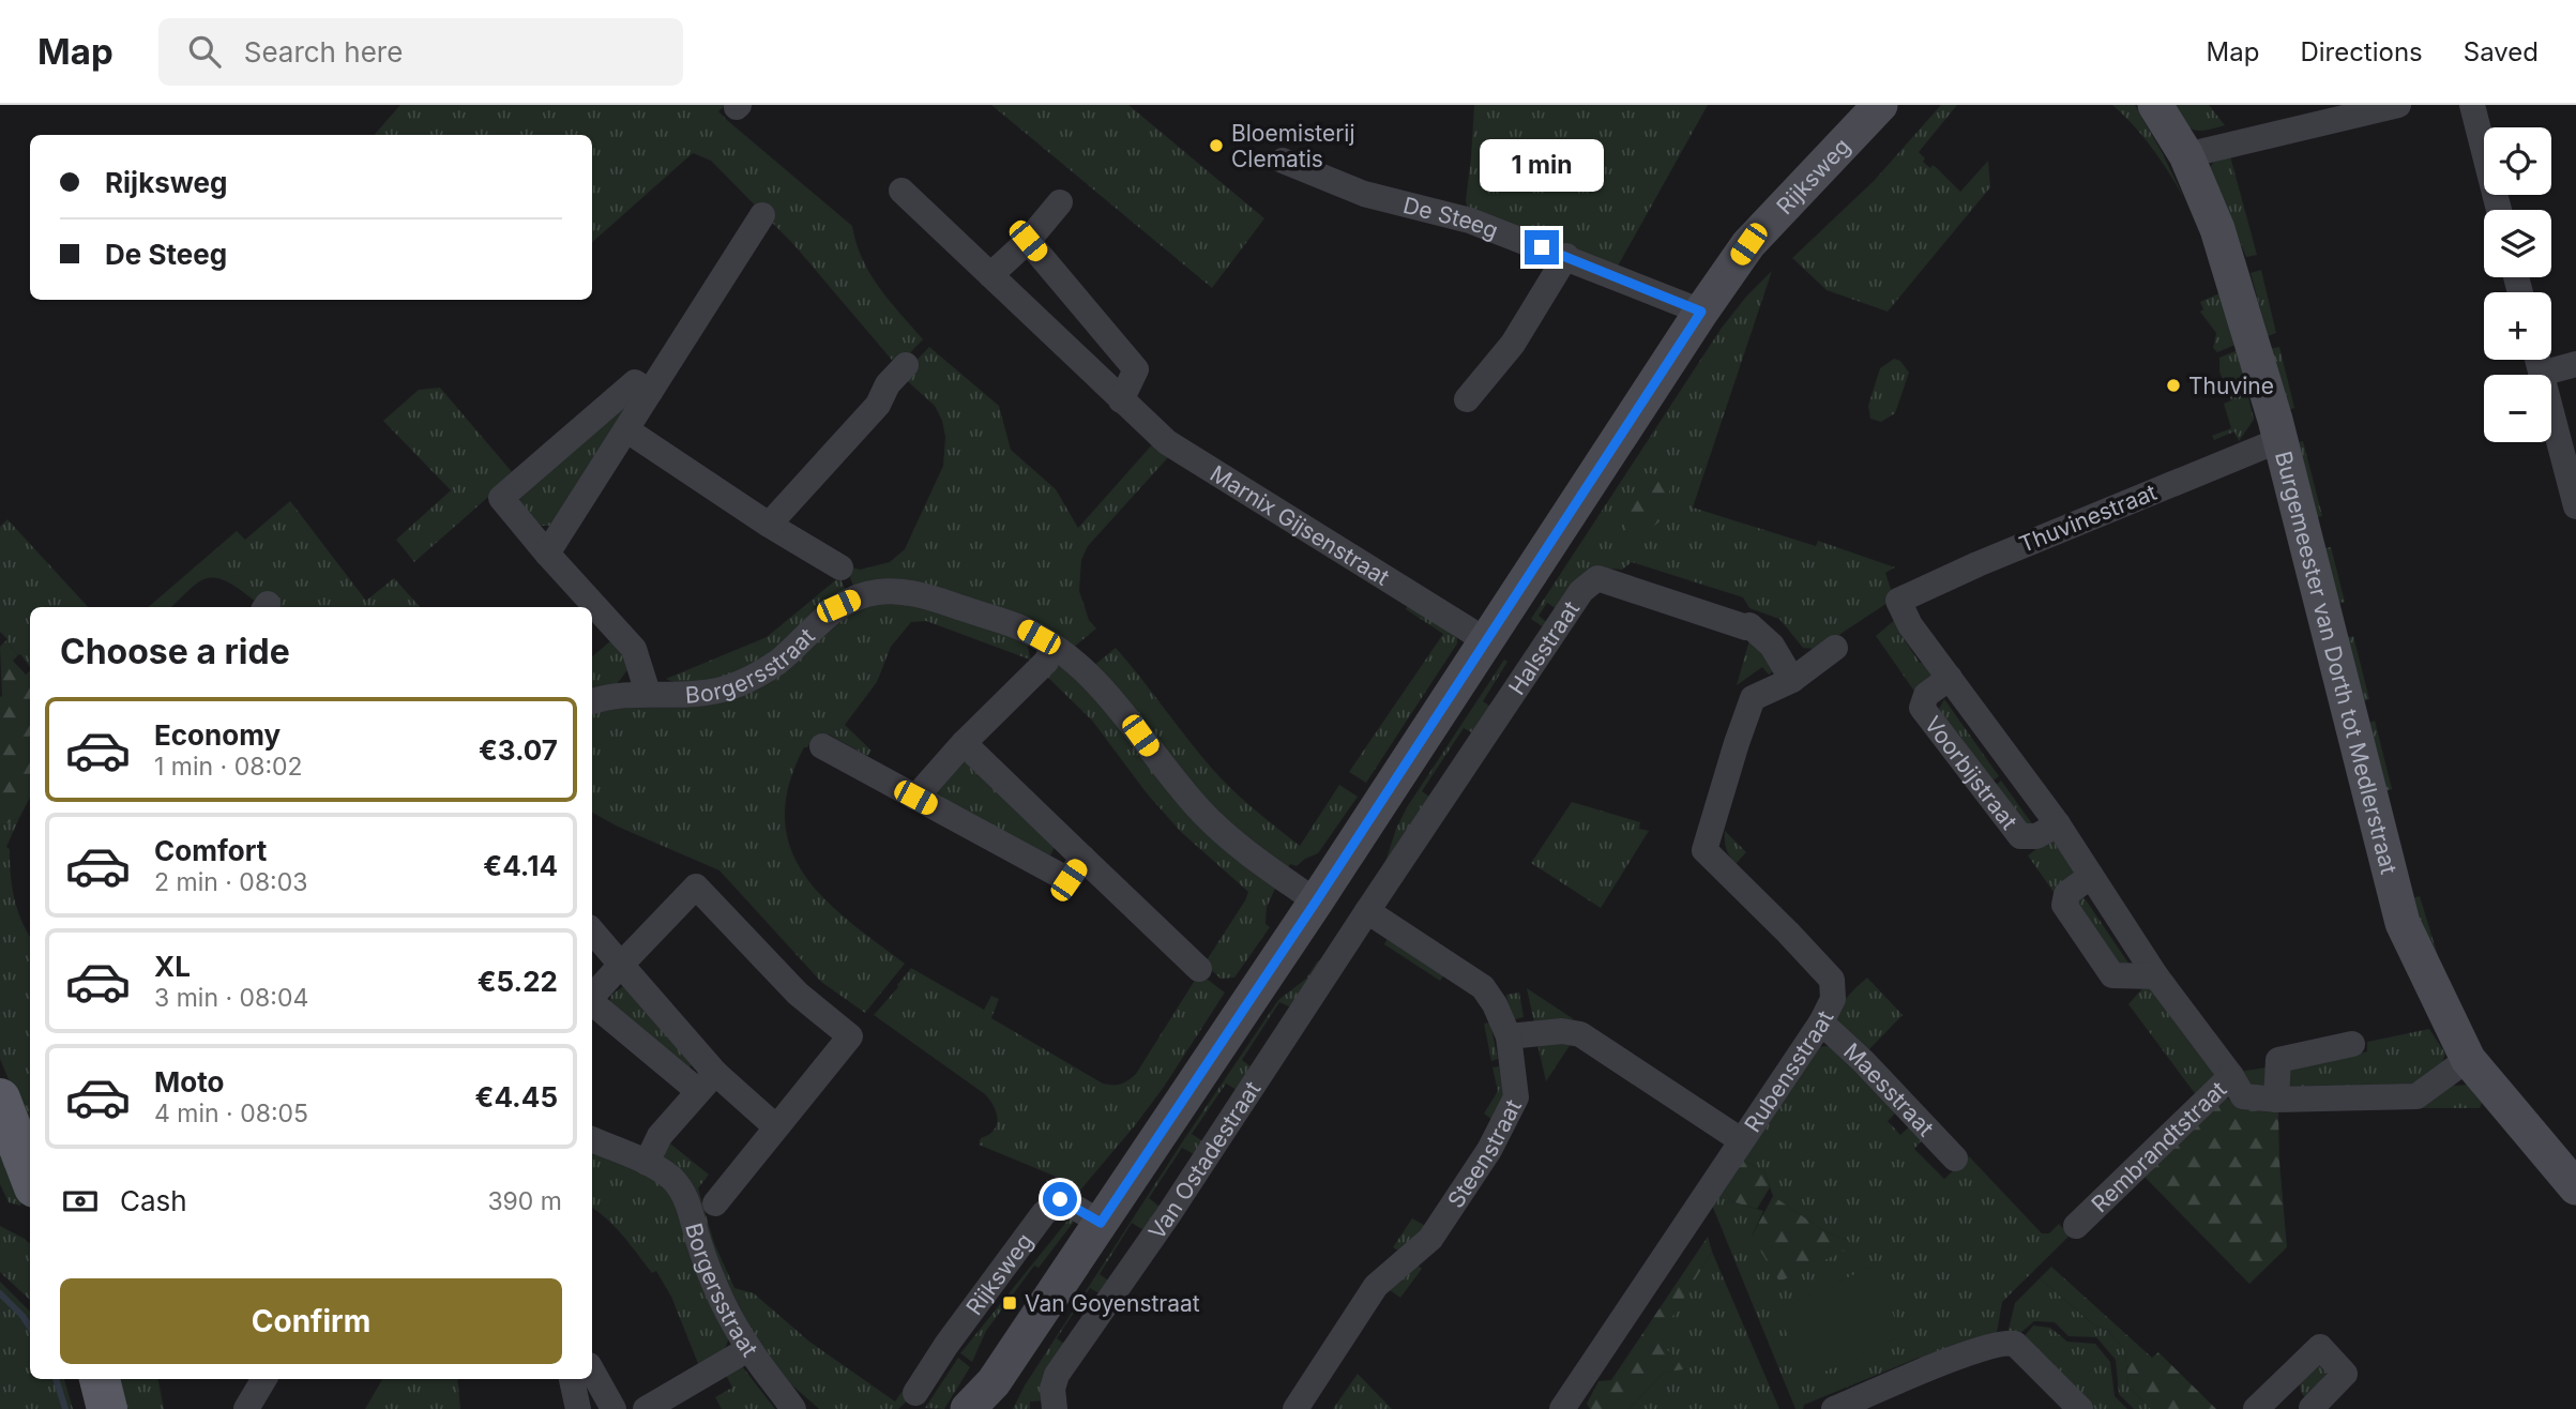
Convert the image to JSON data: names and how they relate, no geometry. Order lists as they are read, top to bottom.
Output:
{
  "streets": {
    "street": [
      "Rijksweg",
      "De Steeg",
      "Thuvinestraat",
      "Marnix Gijsenstraat",
      "Halsstraat",
      "Borgersstraat",
      "Burgemeester van Dorth tot Medlerstraat",
      "Voorbijstraat",
      "Rubensstraat",
      "Maesstraat",
      "Rembrandtstraat",
      "Steenstraat",
      "Van Ostadestraat"
    ]
  },
  "crossings": [
    ["Rijksweg", "De Steeg"],
    ["Rijksweg", "Marnix Gijsenstraat"],
    ["Rijksweg", "Borgersstraat"],
    ["Thuvinestraat", "Burgemeester van Dorth tot Medlerstraat"],
    ["Thuvinestraat", "Voorbijstraat"],
    ["Halsstraat", "Rubensstraat"],
    ["Halsstraat", "Steenstraat"],
    ["Halsstraat", "Van Ostadestraat"],
    ["Burgemeester van Dorth tot Medlerstraat", "Rembrandtstraat"],
    ["Voorbijstraat", "Rembrandtstraat"],
    ["Rubensstraat", "Maesstraat"],
    ["Steenstraat", "Van Ostadestraat"]
  ],
  "places": {
    "other": ["Bloemisterij Clematis", "Thuvine"],
    "transit": ["Van Goyenstraat"]
  },
  "page": {
    "header": "Map",
    "search": "Search here",
    "nav": ["Map", "Directions", "Saved"],
    "map_buttons": ["+", "−"],
    "banner": ["Rijksweg", "De Steeg"],
    "bubble": "1 min",
    "heading": "Choose a ride",
    "list": [
      {
        "name": "Economy",
        "note": "1 min · 08:02",
        "value": "€3.07"
      },
      {
        "name": "Comfort",
        "note": "2 min · 08:03",
        "value": "€4.14"
      },
      {
        "name": "XL",
        "note": "3 min · 08:04",
        "value": "€5.22"
      },
      {
        "name": "Moto",
        "note": "4 min · 08:05",
        "value": "€4.45"
      }
    ],
    "pay": ["Cash", "390 m"],
    "buttons": "Confirm"
  }
}
